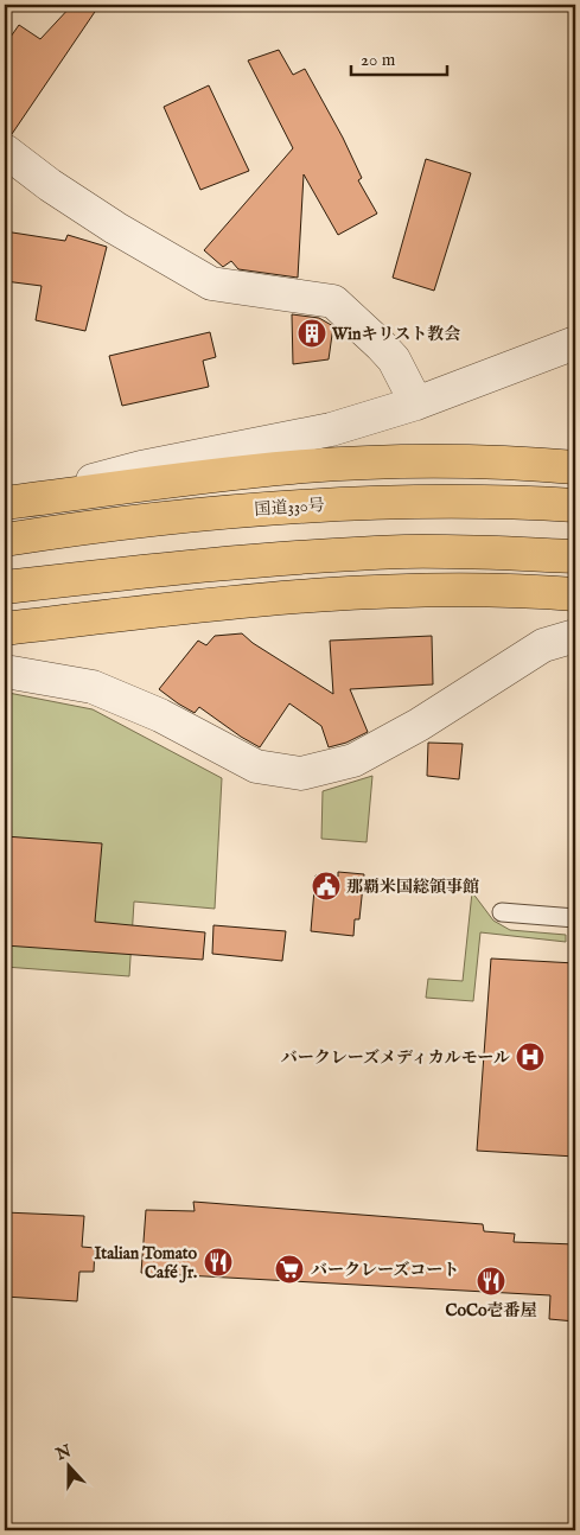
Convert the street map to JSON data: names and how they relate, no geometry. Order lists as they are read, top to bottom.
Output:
{
  "streets": {
    "highway": ["国道330号"]
  },
  "places": {
    "building": ["Winキリスト教会"],
    "public building": ["那覇米国総領事館"],
    "hospital": ["バークレーズメディカルモール"],
    "restaurant": ["Italian Tomato Café Jr.", "CoCo壱番屋"],
    "supermarket": ["バークレーズコート"]
  },
  "scale_bar": "20 m",
  "north": "top"
}
